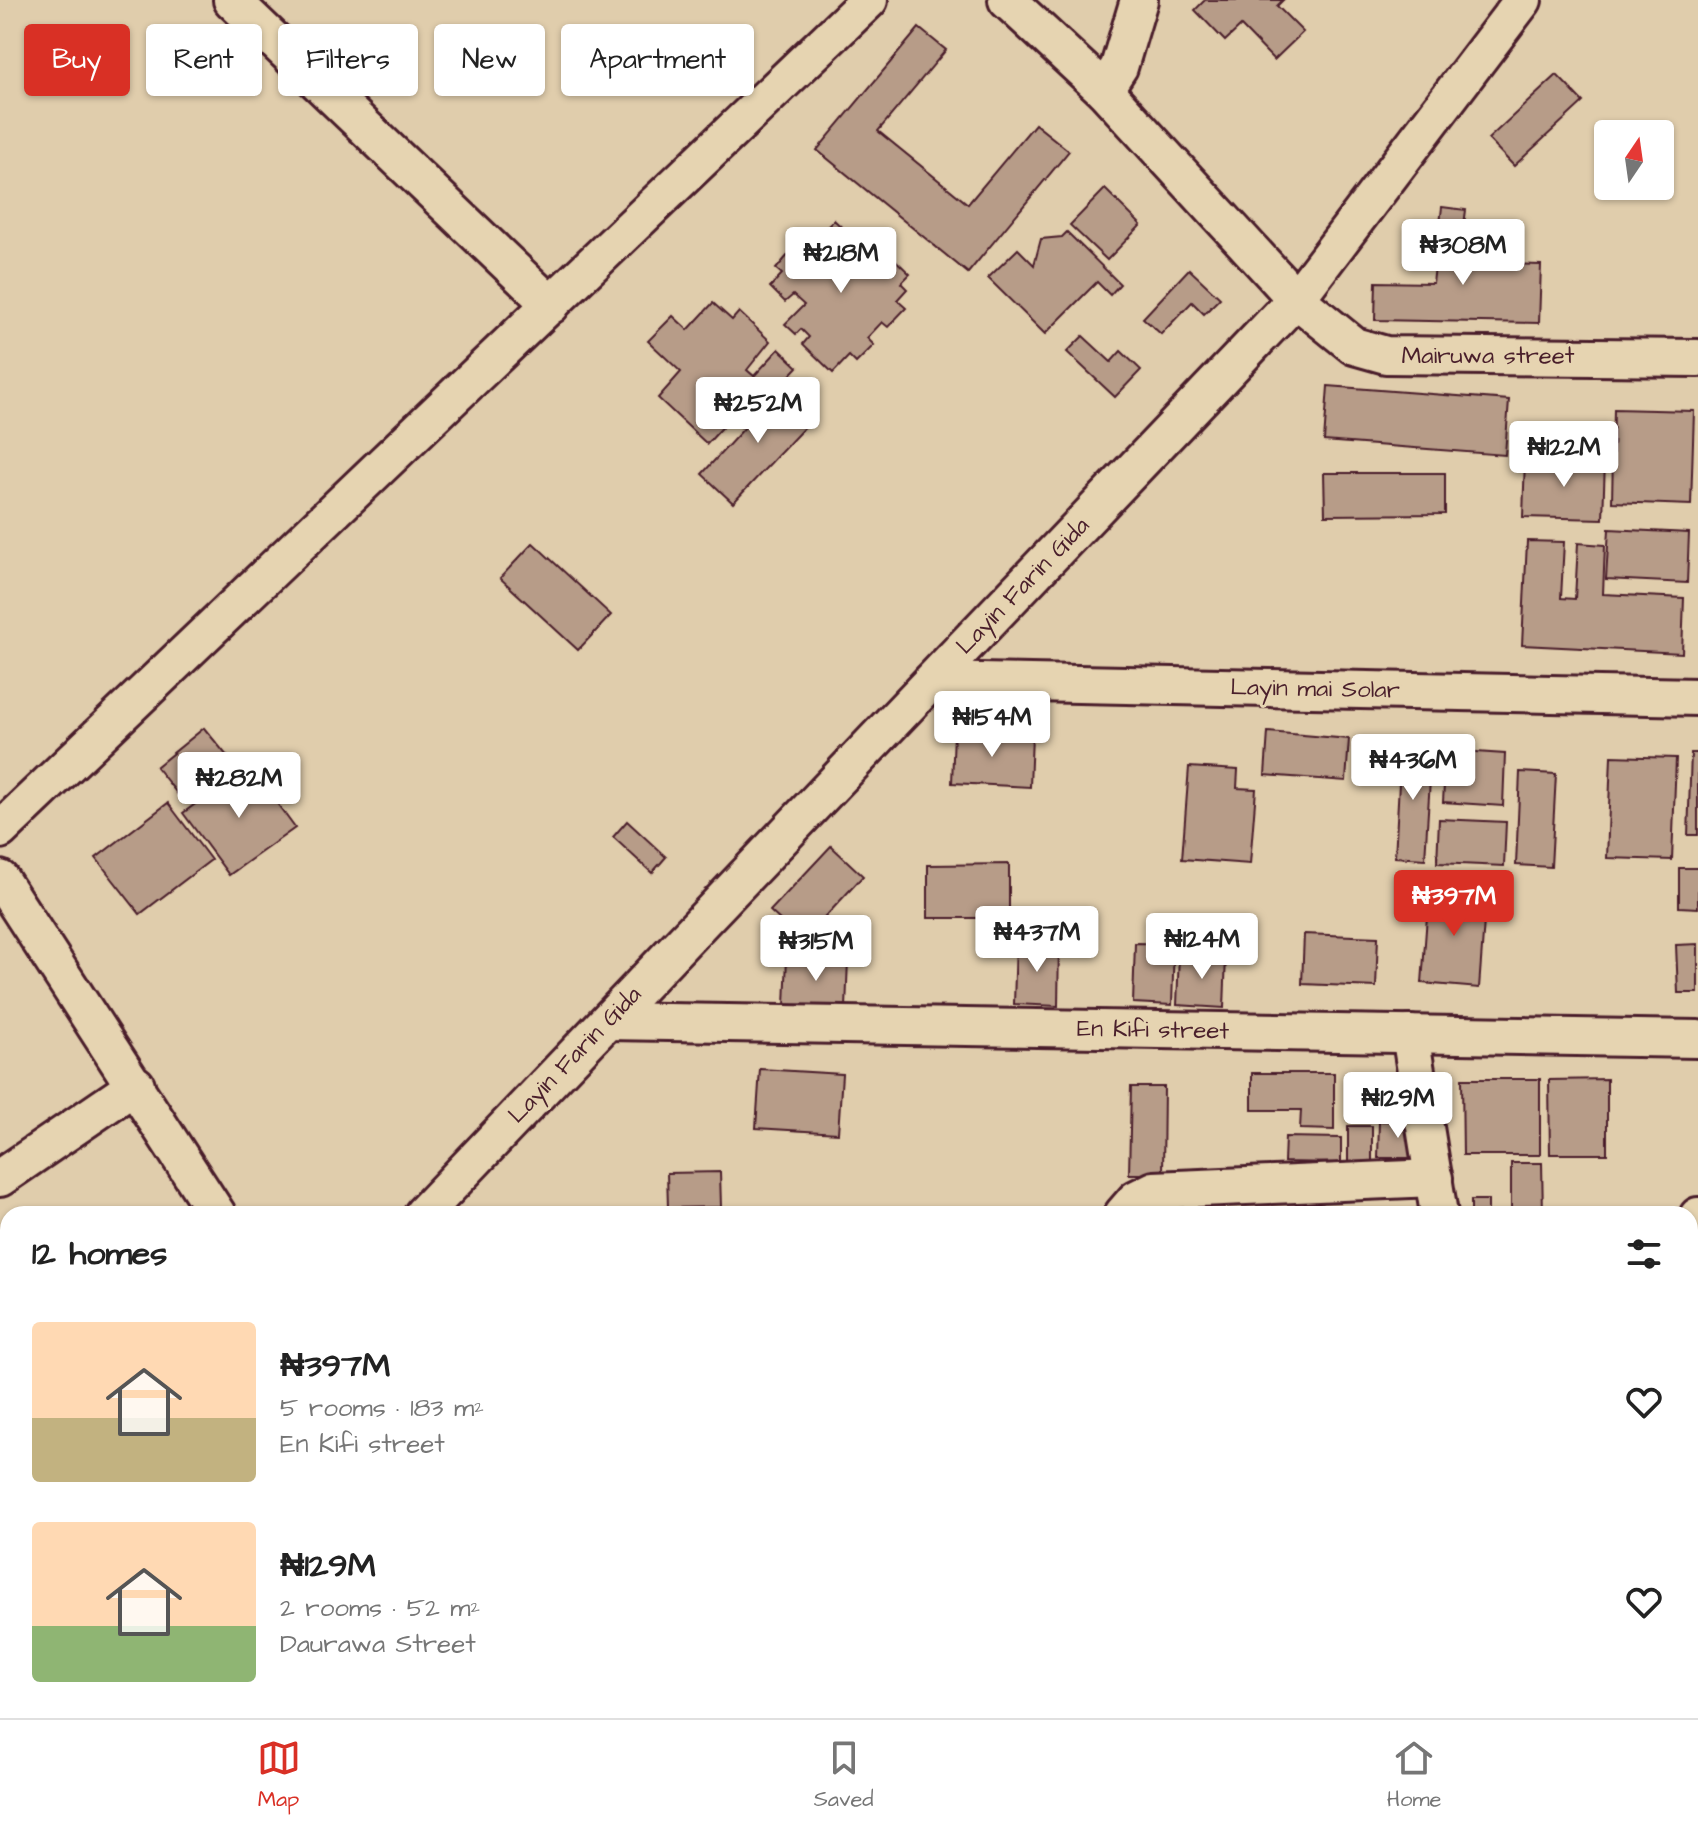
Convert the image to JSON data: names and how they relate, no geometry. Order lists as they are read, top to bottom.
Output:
{
  "streets": {
    "street": [
      "Mairuwa street",
      "Layin Farin Gida",
      "Layin mai Solar",
      "En Kifi street"
    ]
  },
  "crossings": [
    ["Mairuwa street", "Layin Farin Gida"],
    ["Layin Farin Gida", "Layin mai Solar"],
    ["Layin Farin Gida", "En Kifi street"]
  ],
  "north": "top",
  "page": {
    "chip": [
      "Buy",
      "Rent",
      "Filters",
      "New",
      "Apartment"
    ],
    "price": [
      "₦308M",
      "₦218M",
      "₦252M",
      "₦122M",
      "₦154M",
      "₦436M",
      "₦282M",
      "₦397M",
      "₦437M",
      "₦124M",
      "₦315M",
      "₦129M"
    ],
    "heading": "12 homes",
    "list": [
      {
        "name": "₦397M",
        "note": "5 rooms · 183 m² · En Kifi street"
      },
      {
        "name": "₦129M",
        "note": "2 rooms · 52 m² · Daurawa Street"
      }
    ],
    "tabs": ["Map", "Saved", "Home"]
  }
}
